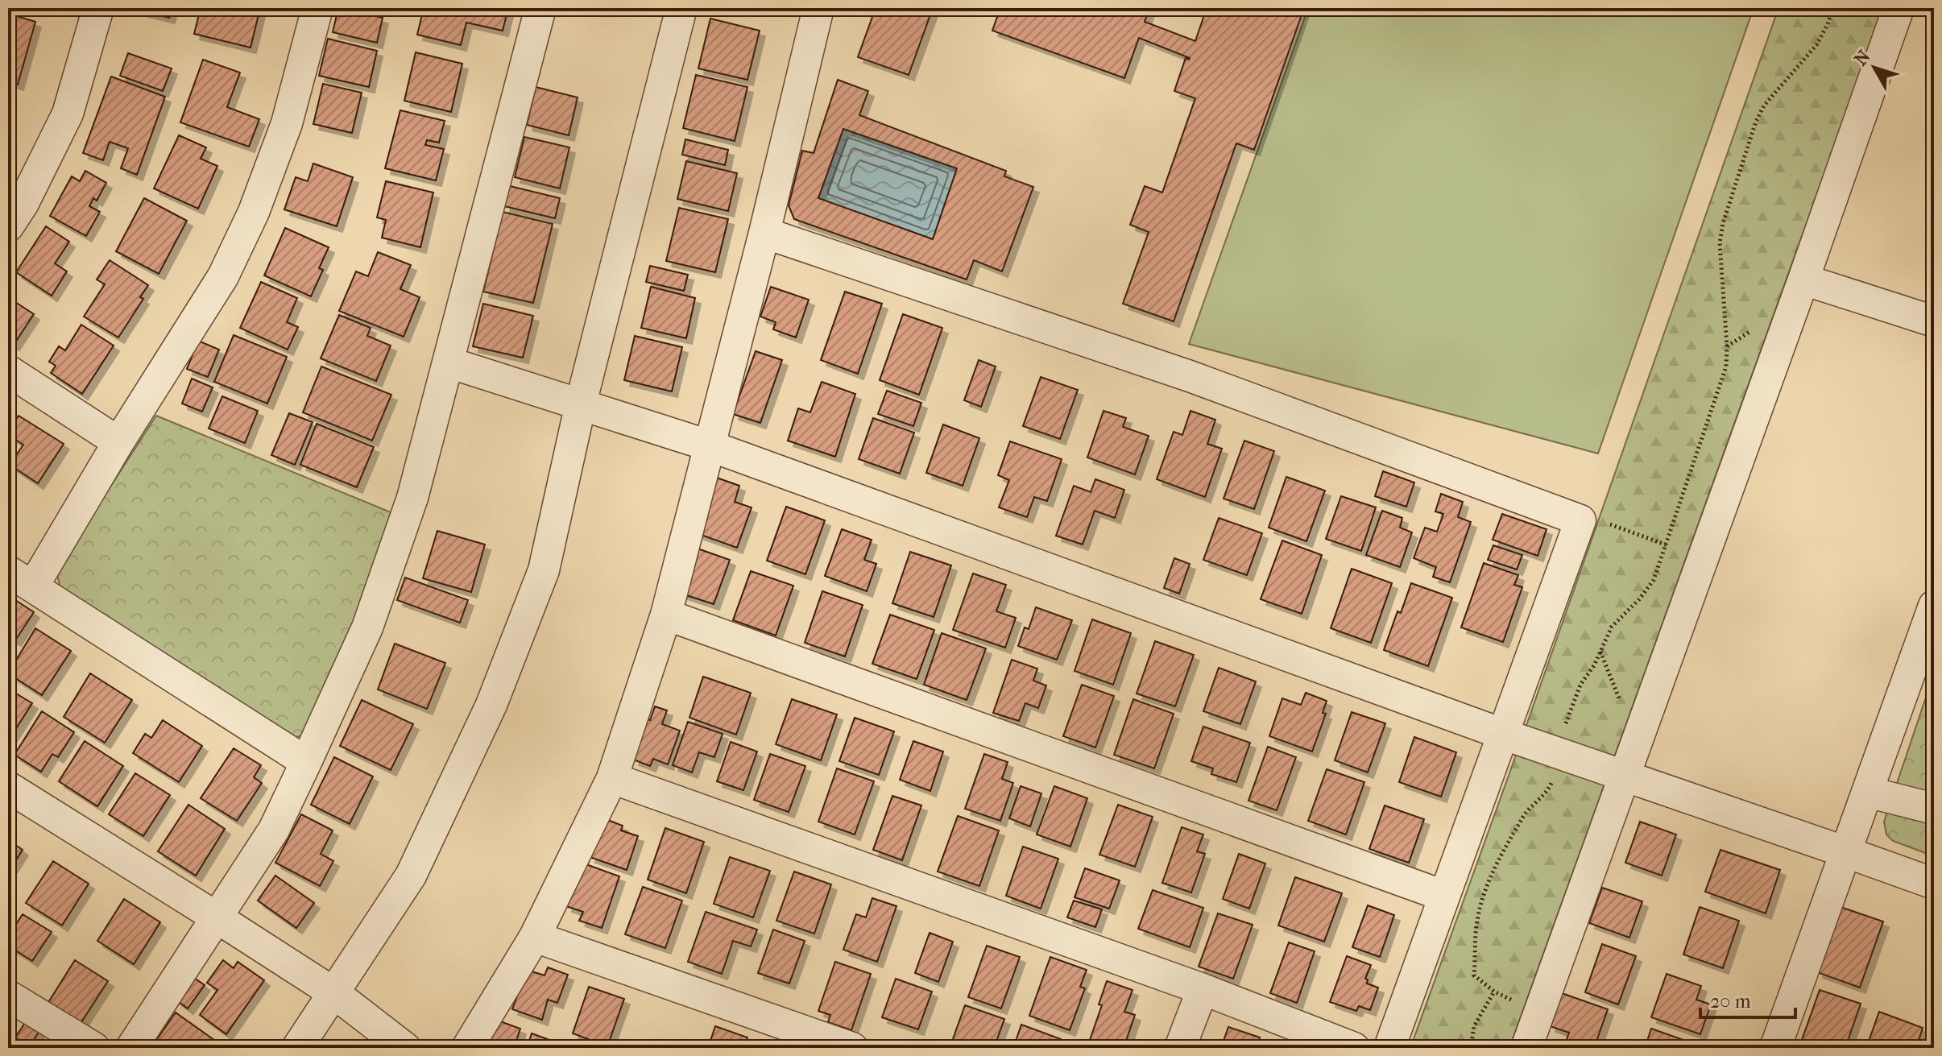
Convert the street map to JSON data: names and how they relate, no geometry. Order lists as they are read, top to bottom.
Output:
{
  "scale_bar": "20 m",
  "north": "top left"
}
